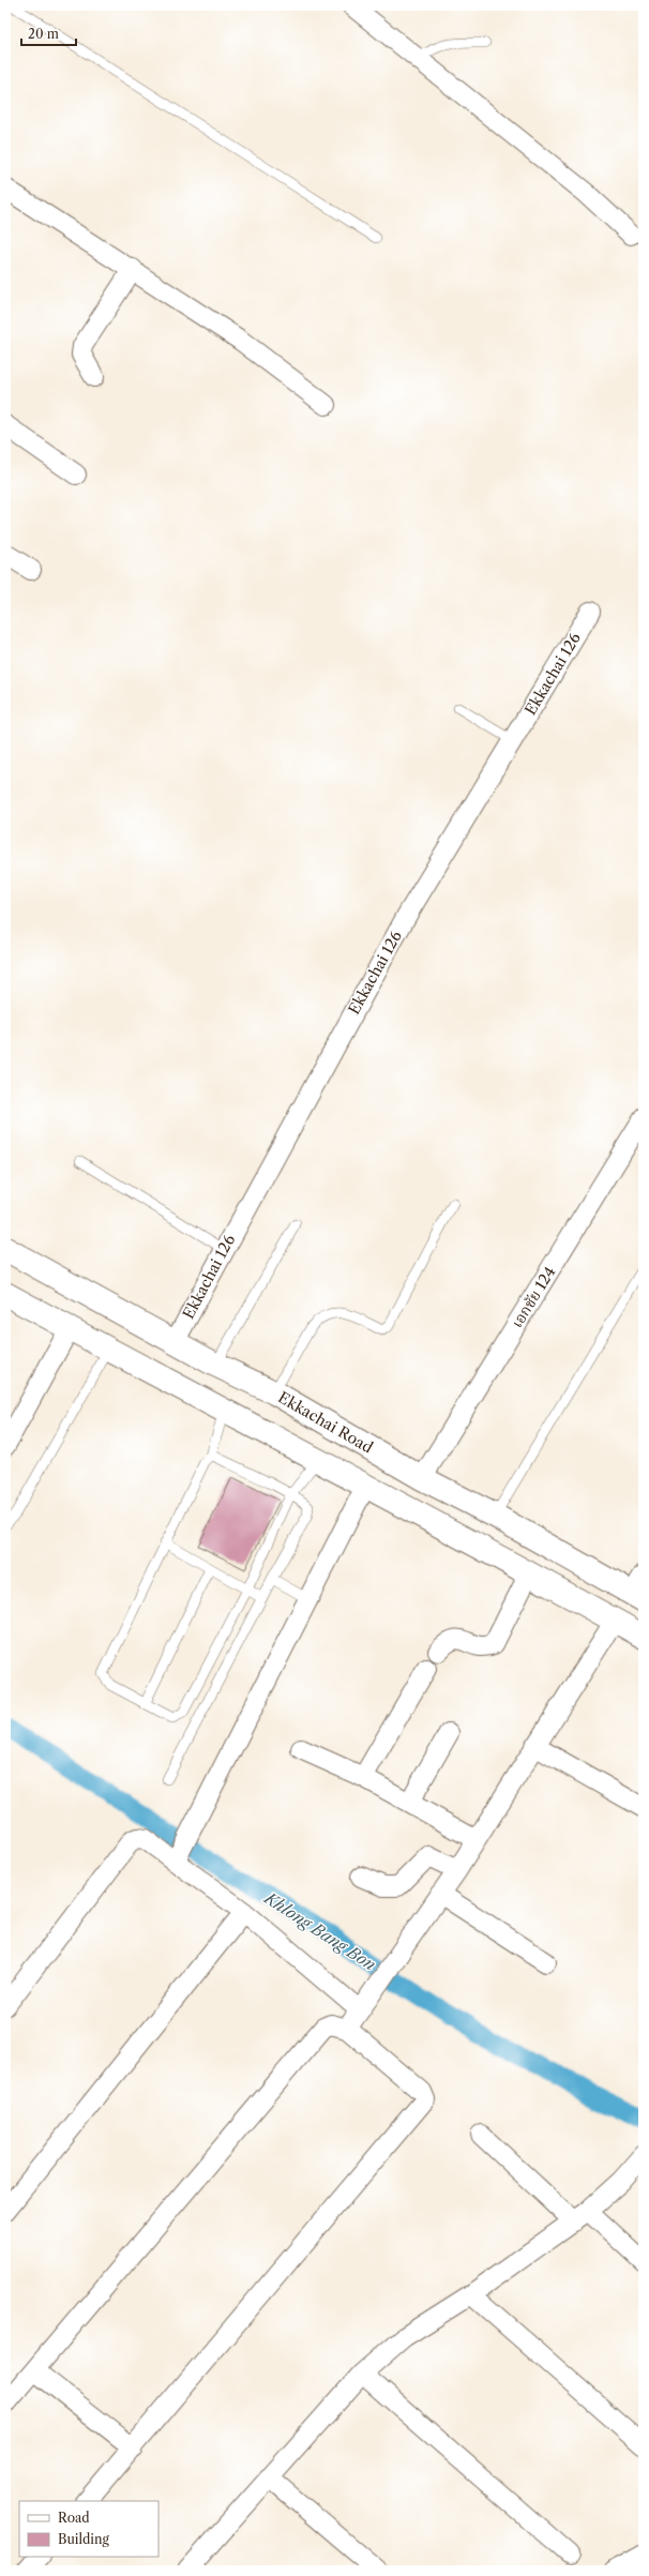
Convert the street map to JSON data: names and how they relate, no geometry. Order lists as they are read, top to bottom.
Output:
{
  "streets": {
    "main road": ["Ekkachai Road"],
    "street": ["Ekkachai 126", "เอกชัย 124"]
  },
  "crossings": [
    ["Ekkachai 126", "Ekkachai Road"],
    ["เอกชัย 124", "Ekkachai Road"]
  ],
  "water": ["Khlong Bang Bon"],
  "legend": ["Road", "Building"],
  "scale_bar": "20 m"
}
